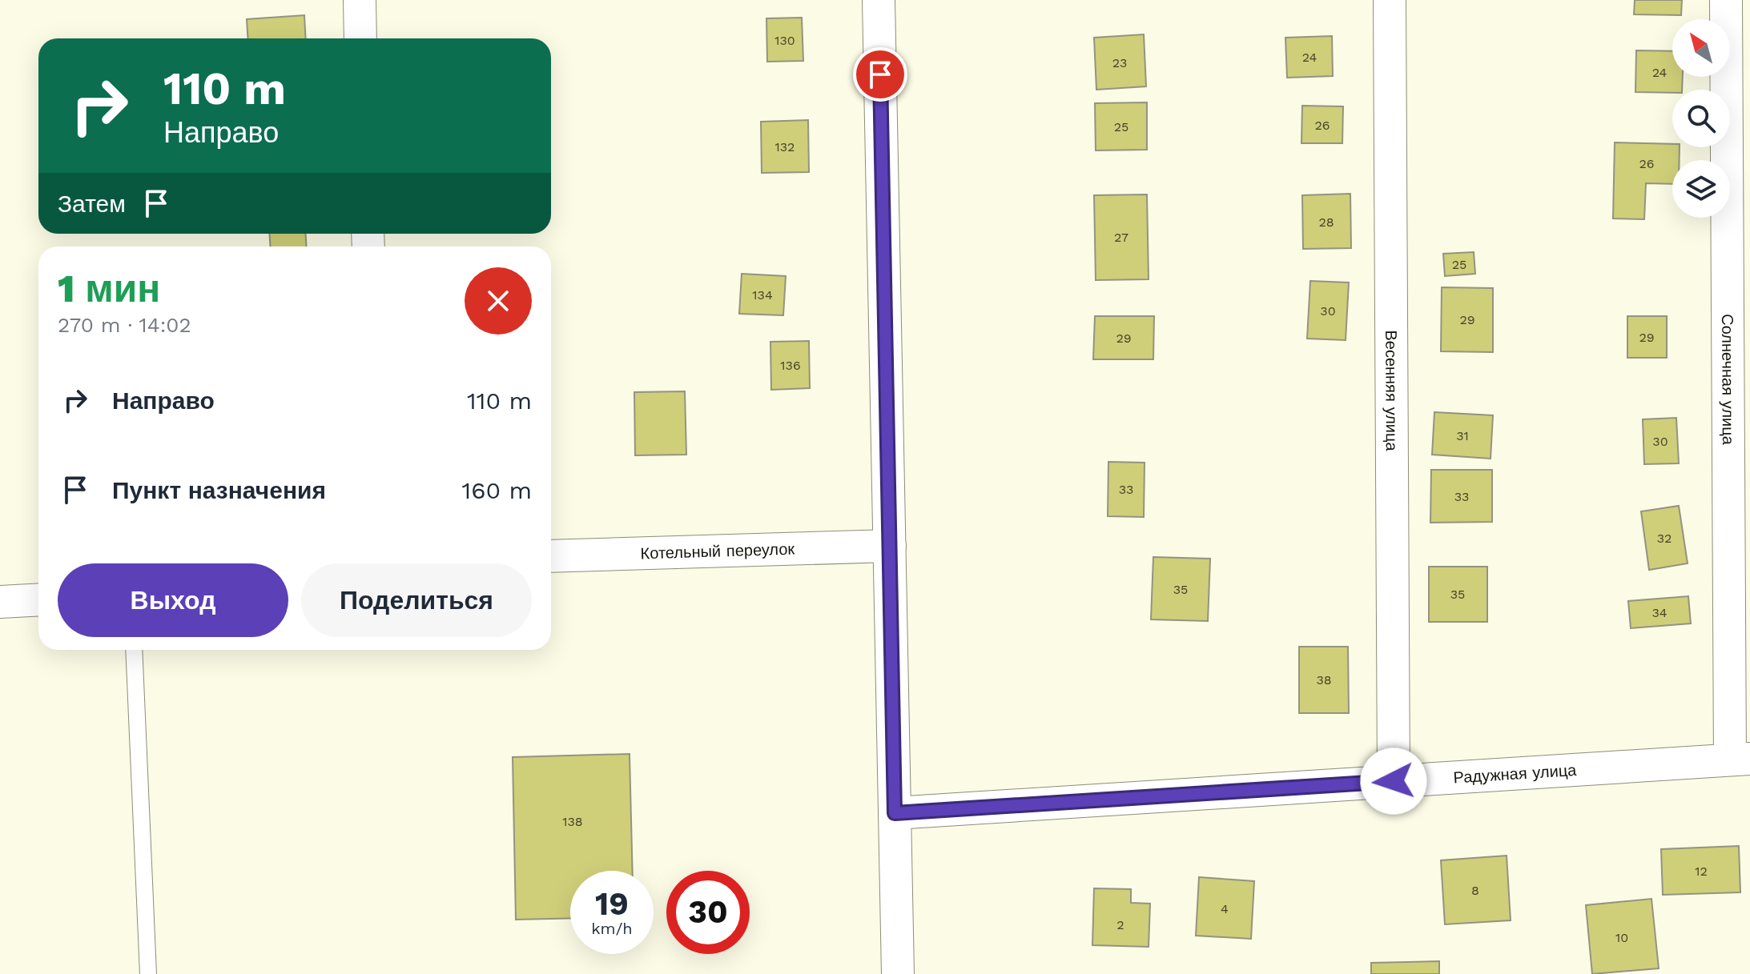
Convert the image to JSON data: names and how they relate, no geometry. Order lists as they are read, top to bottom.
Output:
{
  "streets": {
    "street": [
      "Солнечная улица",
      "Весенняя улица",
      "Котельный переулок",
      "Радужная улица"
    ]
  },
  "crossings": [
    ["Солнечная улица", "Радужная улица"],
    ["Весенняя улица", "Радужная улица"]
  ],
  "house_numbers": [
    "130",
    "24",
    "23",
    "24",
    "26",
    "25",
    "132",
    "26",
    "28",
    "27",
    "25",
    "134",
    "30",
    "29",
    "29",
    "29",
    "136",
    "31",
    "30",
    "33",
    "33",
    "32",
    "35",
    "35",
    "34",
    "38",
    "138",
    "12",
    "8",
    "4",
    "2",
    "10"
  ],
  "north": "top left",
  "page": {
    "turn": ["110 m", "Направо"],
    "then": "Затем",
    "heading": ["1 мин", "270 m · 14:02"],
    "list": [
      {
        "name": "Направо",
        "value": "110 m"
      },
      {
        "name": "Пункт назначения",
        "value": "160 m"
      }
    ],
    "buttons": ["Выход", "Поделиться"],
    "speed": "19 km/h",
    "limit": "30"
  }
}
